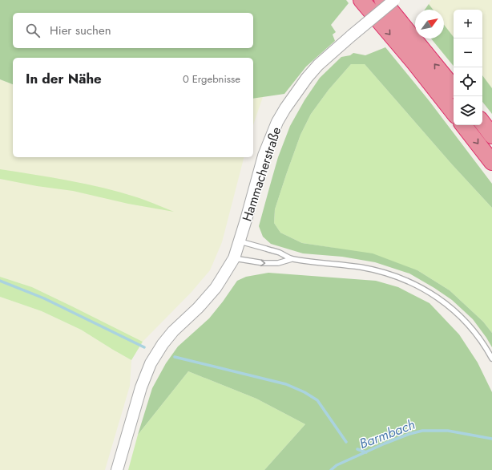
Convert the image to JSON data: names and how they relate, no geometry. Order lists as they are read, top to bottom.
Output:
{
  "streets": {
    "street": ["Hammacherstraße"]
  },
  "water": ["Barmbach"],
  "north": "top right",
  "page": {
    "map_buttons": ["+", "−"],
    "search": "Hier suchen",
    "heading": ["In der Nähe", "0 Ergebnisse"]
  }
}
